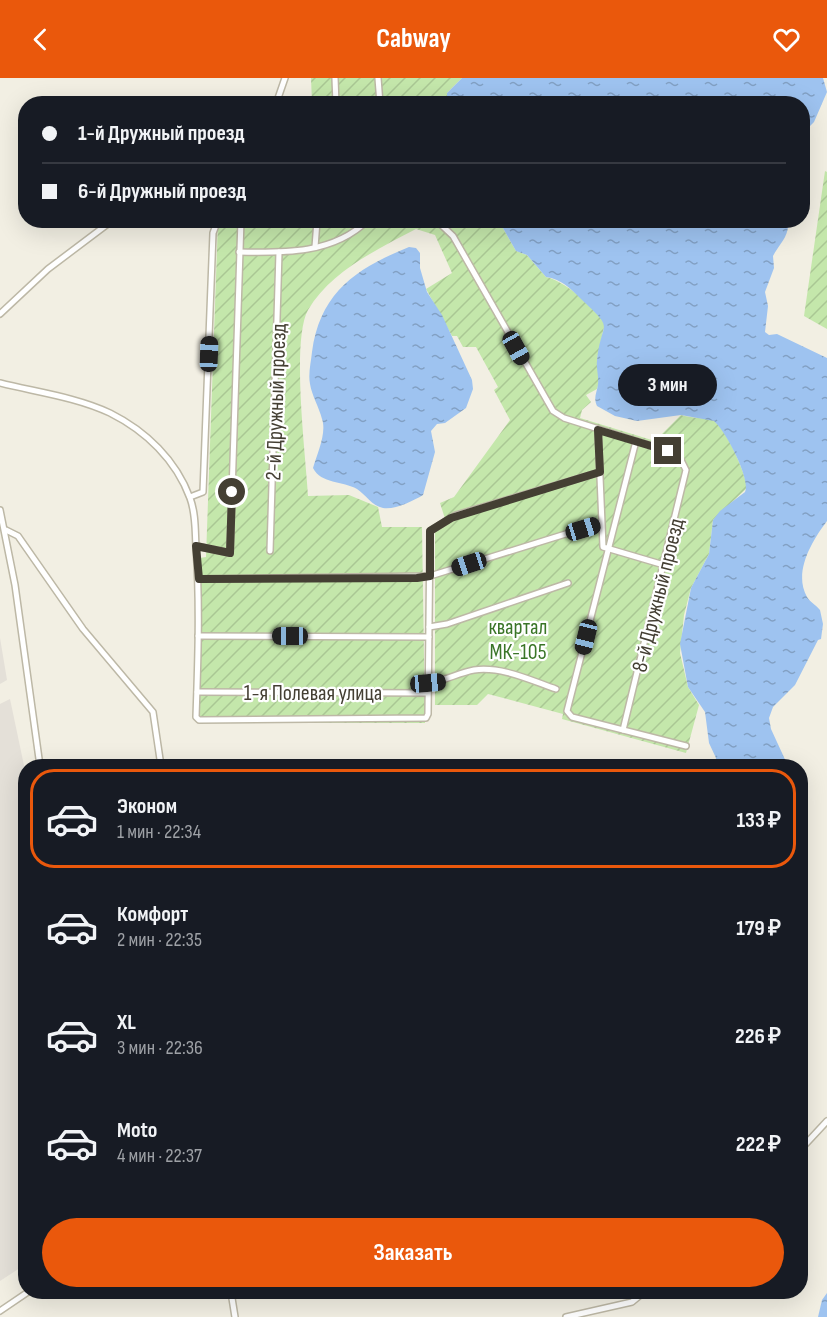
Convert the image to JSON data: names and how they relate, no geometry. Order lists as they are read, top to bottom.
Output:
{
  "streets": {
    "street": ["2-й Дружный проезд", "8-й Дружный проезд", "1-я Полевая улица"]
  },
  "parks": ["квартал МК-105"],
  "page": {
    "header": "Cabway",
    "banner": ["1-й Дружный проезд", "6-й Дружный проезд"],
    "bubble": "3 мин",
    "list": [
      {
        "name": "Эконом",
        "note": "1 мин · 22:34",
        "value": "133 ₽"
      },
      {
        "name": "Комфорт",
        "note": "2 мин · 22:35",
        "value": "179 ₽"
      },
      {
        "name": "XL",
        "note": "3 мин · 22:36",
        "value": "226 ₽"
      },
      {
        "name": "Moto",
        "note": "4 мин · 22:37",
        "value": "222 ₽"
      }
    ],
    "buttons": "Заказать"
  }
}
